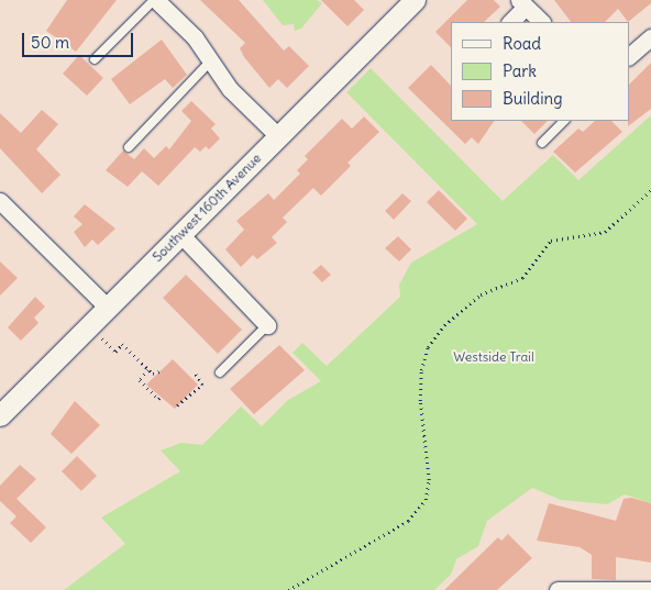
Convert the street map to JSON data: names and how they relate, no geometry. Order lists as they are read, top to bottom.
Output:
{
  "streets": {
    "street": ["Southwest 160th Avenue"]
  },
  "parks": ["Westside Trail"],
  "legend": ["Road", "Park", "Building"],
  "scale_bar": "50 m"
}
